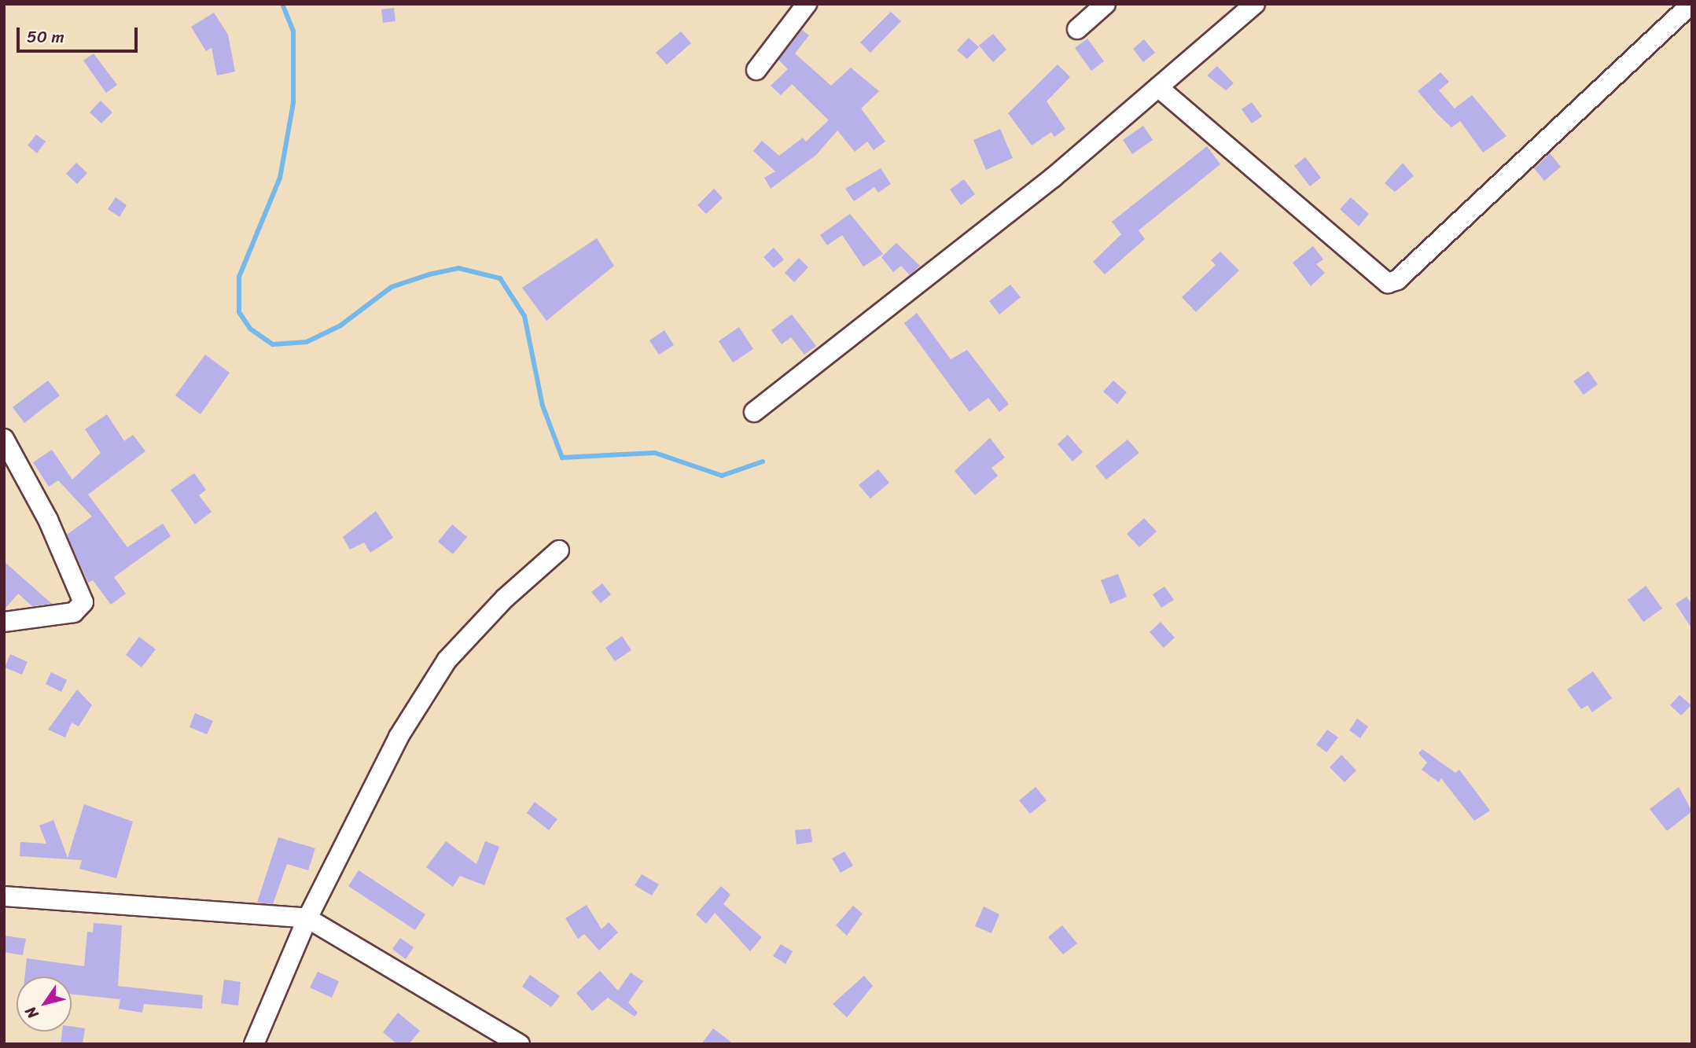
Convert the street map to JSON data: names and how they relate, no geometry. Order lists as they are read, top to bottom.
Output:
{
  "scale_bar": "50 m",
  "north": "bottom left"
}
